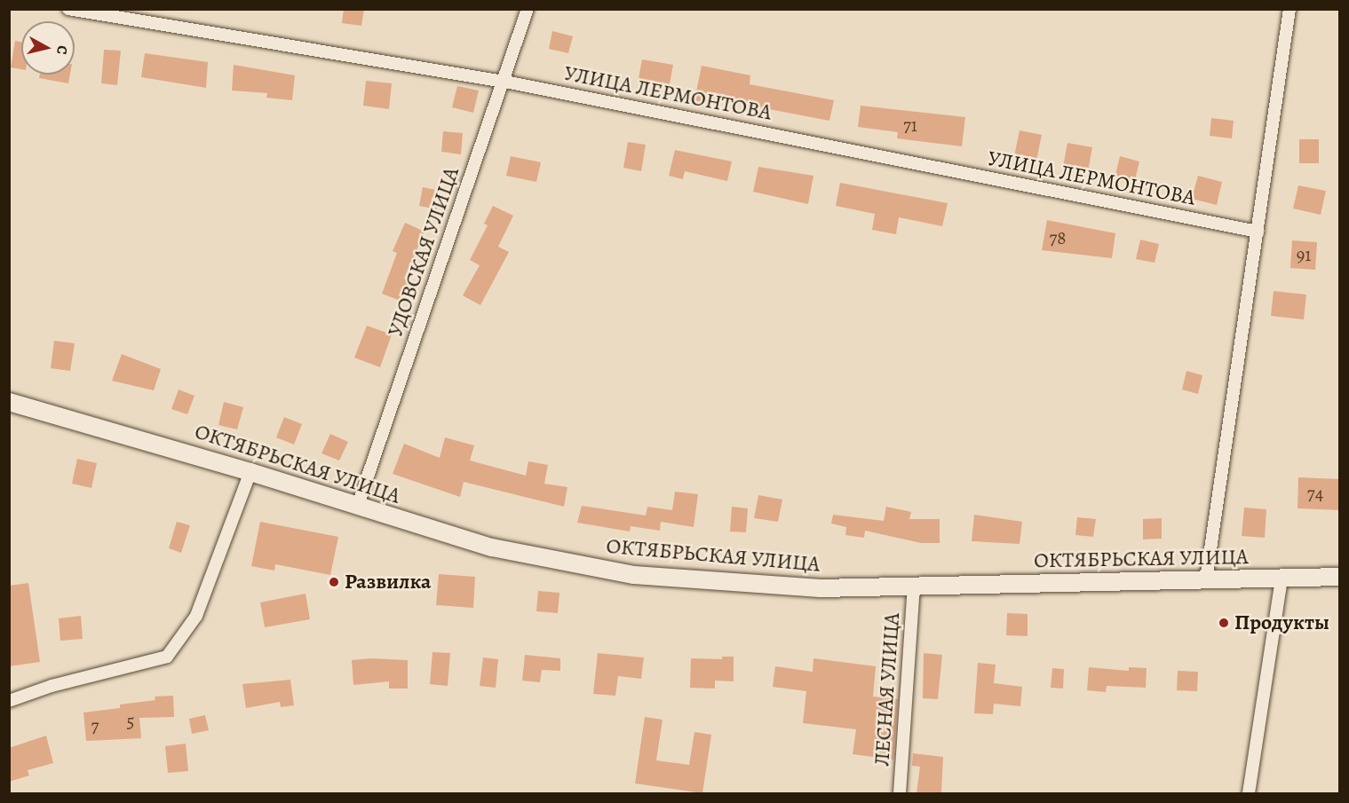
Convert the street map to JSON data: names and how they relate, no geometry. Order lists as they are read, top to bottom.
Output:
{
  "streets": {
    "street": [
      "УЛИЦА ЛЕРМОНТОВА",
      "УДОВСКАЯ УЛИЦА",
      "ОКТЯБРЬСКАЯ УЛИЦА",
      "ЛЕСНАЯ УЛИЦА"
    ]
  },
  "crossings": [
    ["УЛИЦА ЛЕРМОНТОВА", "УДОВСКАЯ УЛИЦА"],
    ["УДОВСКАЯ УЛИЦА", "ОКТЯБРЬСКАЯ УЛИЦА"],
    ["ОКТЯБРЬСКАЯ УЛИЦА", "ЛЕСНАЯ УЛИЦА"]
  ],
  "places": ["Развилка", "Продукты"],
  "house_numbers": [
    "71",
    "78",
    "91",
    "74",
    "5",
    "7"
  ],
  "north": "right"
}
